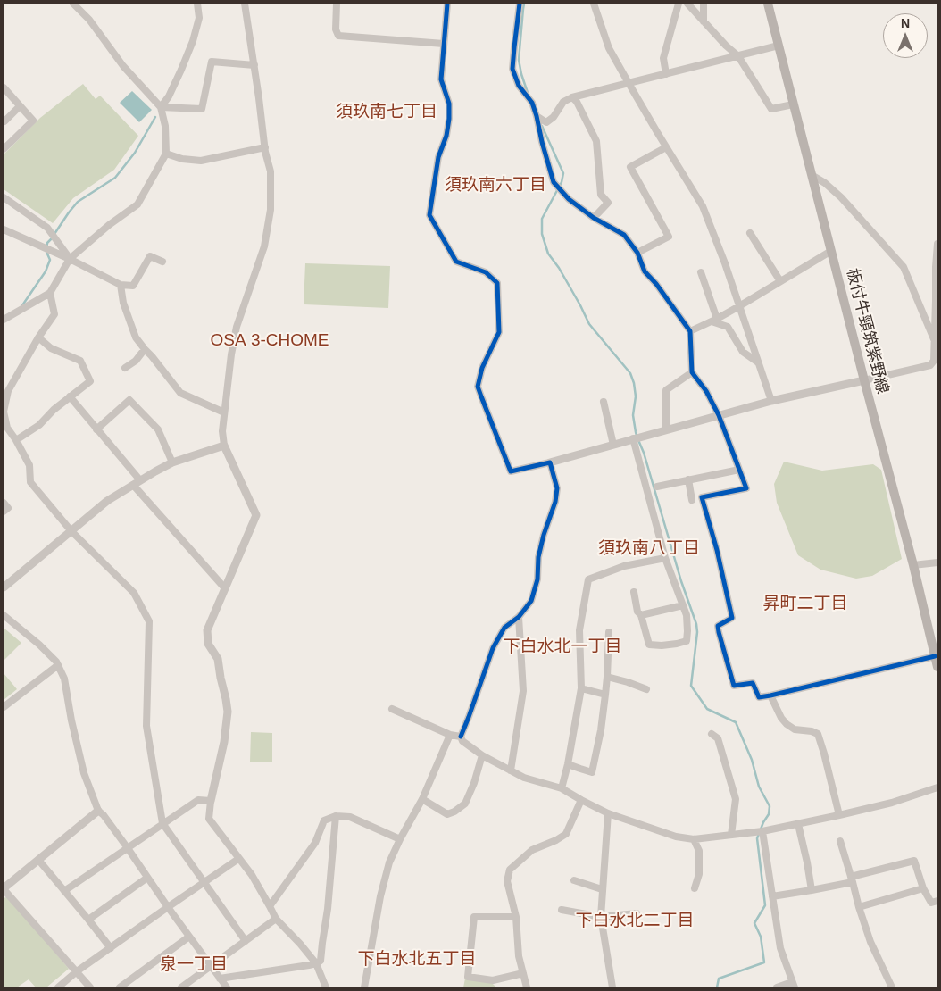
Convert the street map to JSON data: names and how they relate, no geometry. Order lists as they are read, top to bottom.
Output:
{
  "streets": {
    "main road": ["板付牛頸筑紫野線"]
  },
  "districts": [
    "須玖南七丁目",
    "須玖南六丁目",
    "OSA 3-CHOME",
    "須玖南八丁目",
    "昇町二丁目",
    "下白水北一丁目",
    "下白水北二丁目",
    "下白水北五丁目",
    "泉一丁目"
  ],
  "north": "top"
}
